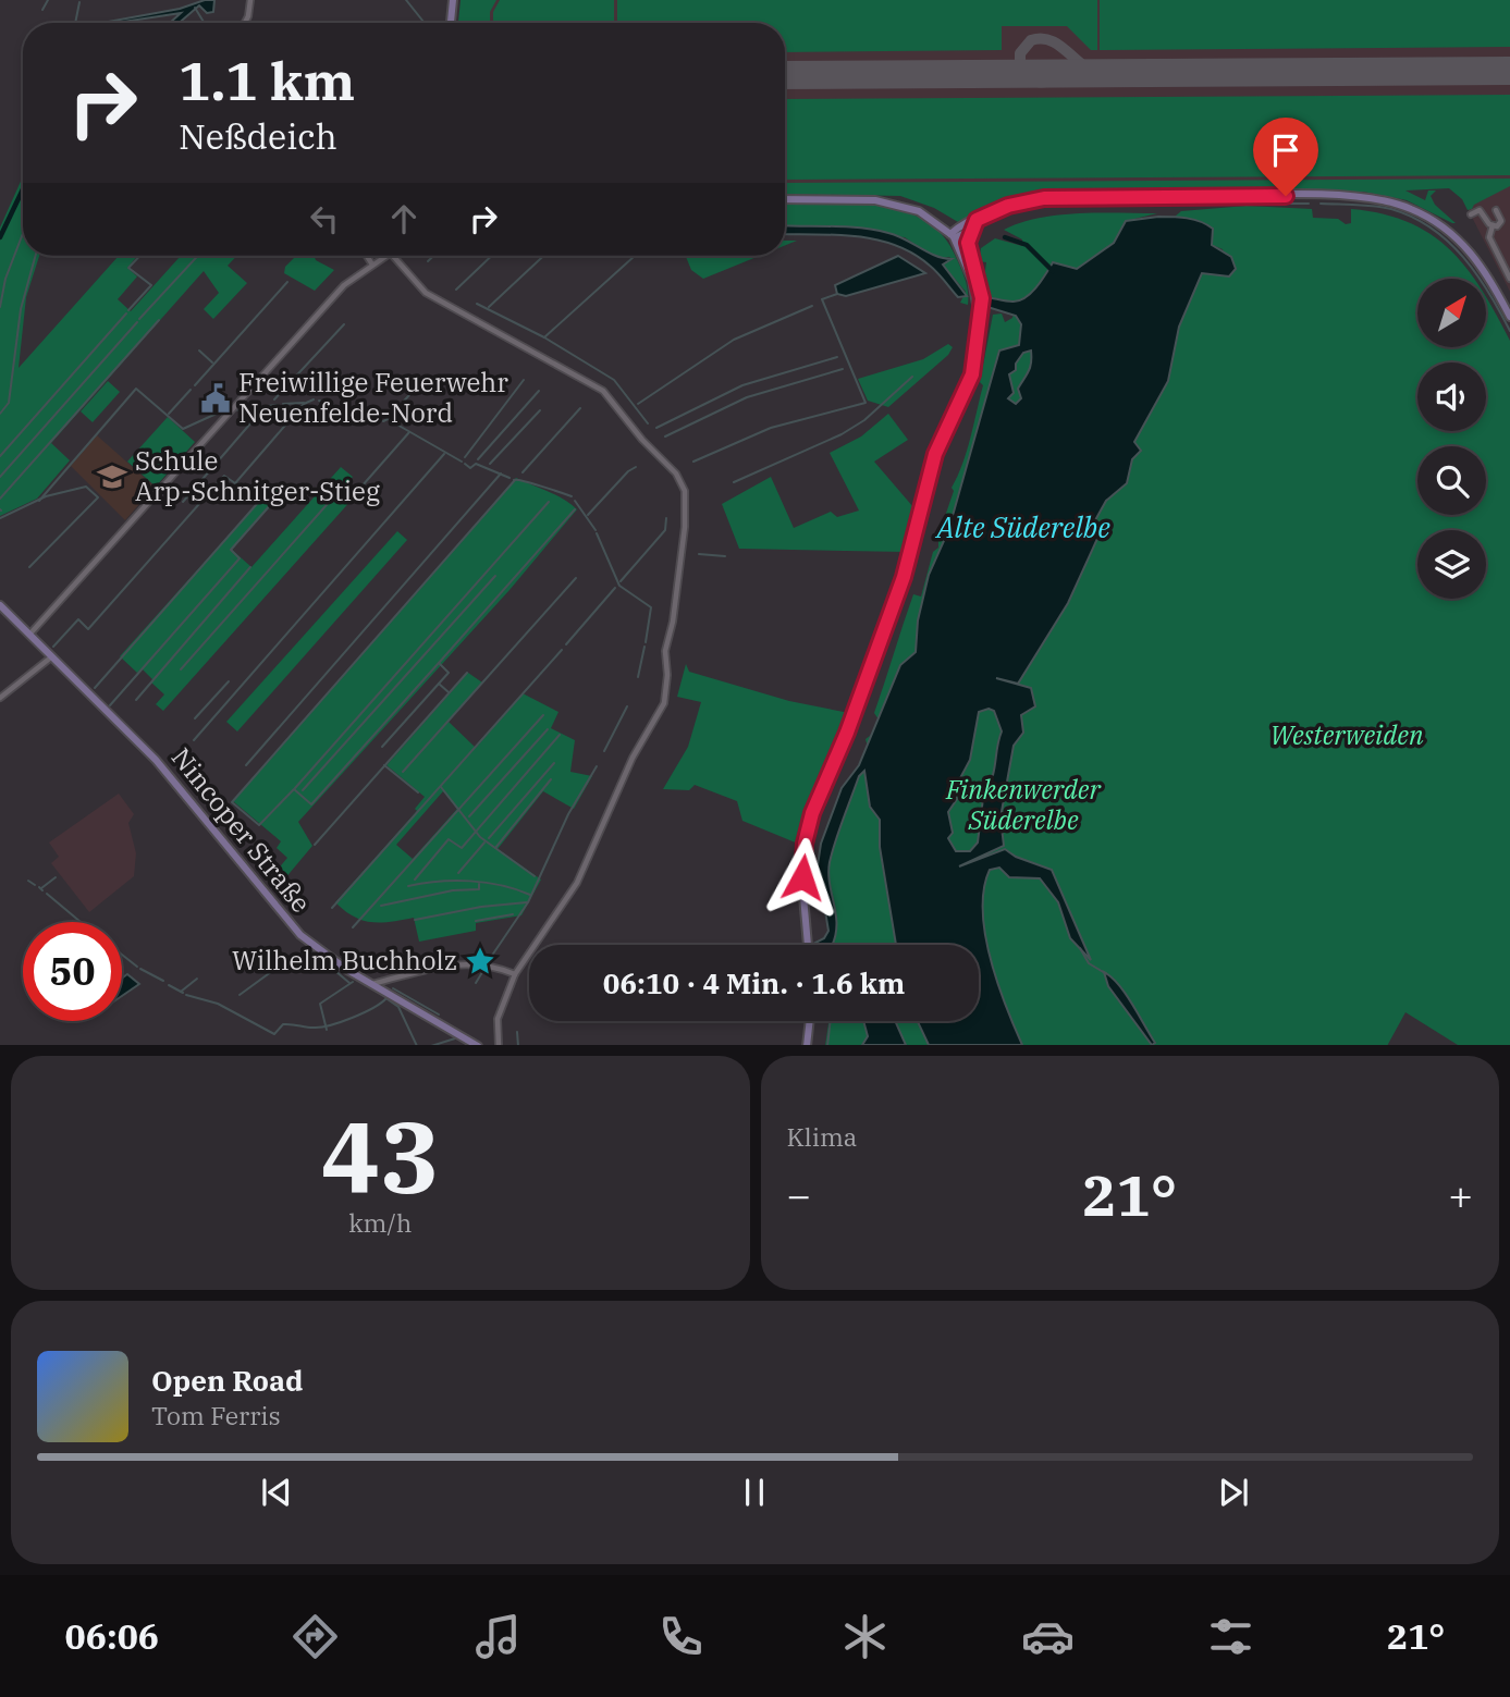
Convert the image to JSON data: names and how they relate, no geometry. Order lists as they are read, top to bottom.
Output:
{
  "streets": {
    "main road": ["Nincoper Straße"]
  },
  "water": ["Alte Süderelbe"],
  "parks": ["Westerweiden", "Finkenwerder Süderelbe"],
  "places": {
    "public building": ["Freiwillige Feuerwehr Neuenfelde-Nord"],
    "school or university": ["Schule Arp-Schnitger-Stieg"],
    "place": ["Wilhelm Buchholz"]
  },
  "north": "top right",
  "page": {
    "turn": ["1.1 km", "Neßdeich"],
    "limit": "50",
    "trip": "06:10 · 4 Min. · 1.6 km",
    "tile": [
      ["43", "km/h"],
      "Klima"
    ],
    "heat": ["−", "21°", "+"],
    "song": ["Open Road", "Tom Ferris"],
    "tabs": ["06:06", "21°"]
  }
}
